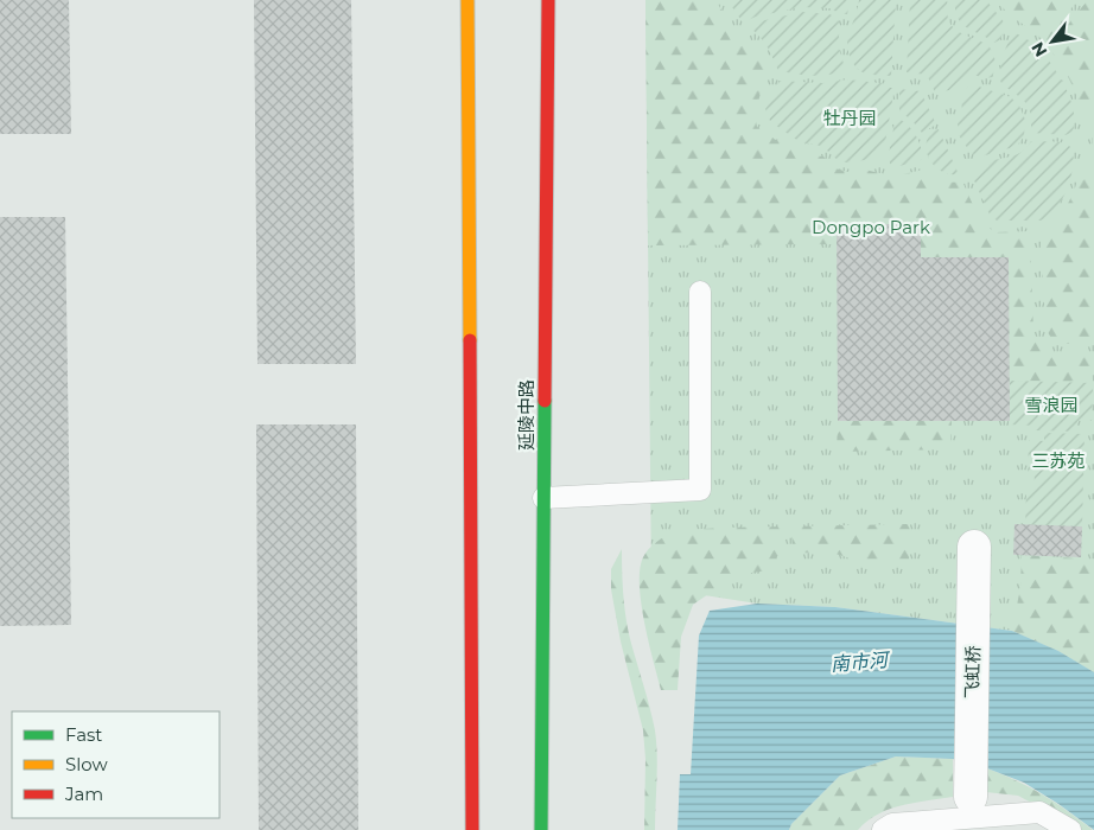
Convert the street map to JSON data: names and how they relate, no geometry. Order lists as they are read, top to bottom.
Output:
{
  "streets": {
    "main road": ["延陵中路"],
    "street": ["飞虹桥"]
  },
  "water": ["南市河"],
  "parks": [
    "牡丹园",
    "Dongpo Park",
    "雪浪园",
    "三苏苑"
  ],
  "legend": ["Fast", "Slow", "Jam"],
  "north": "bottom left"
}
